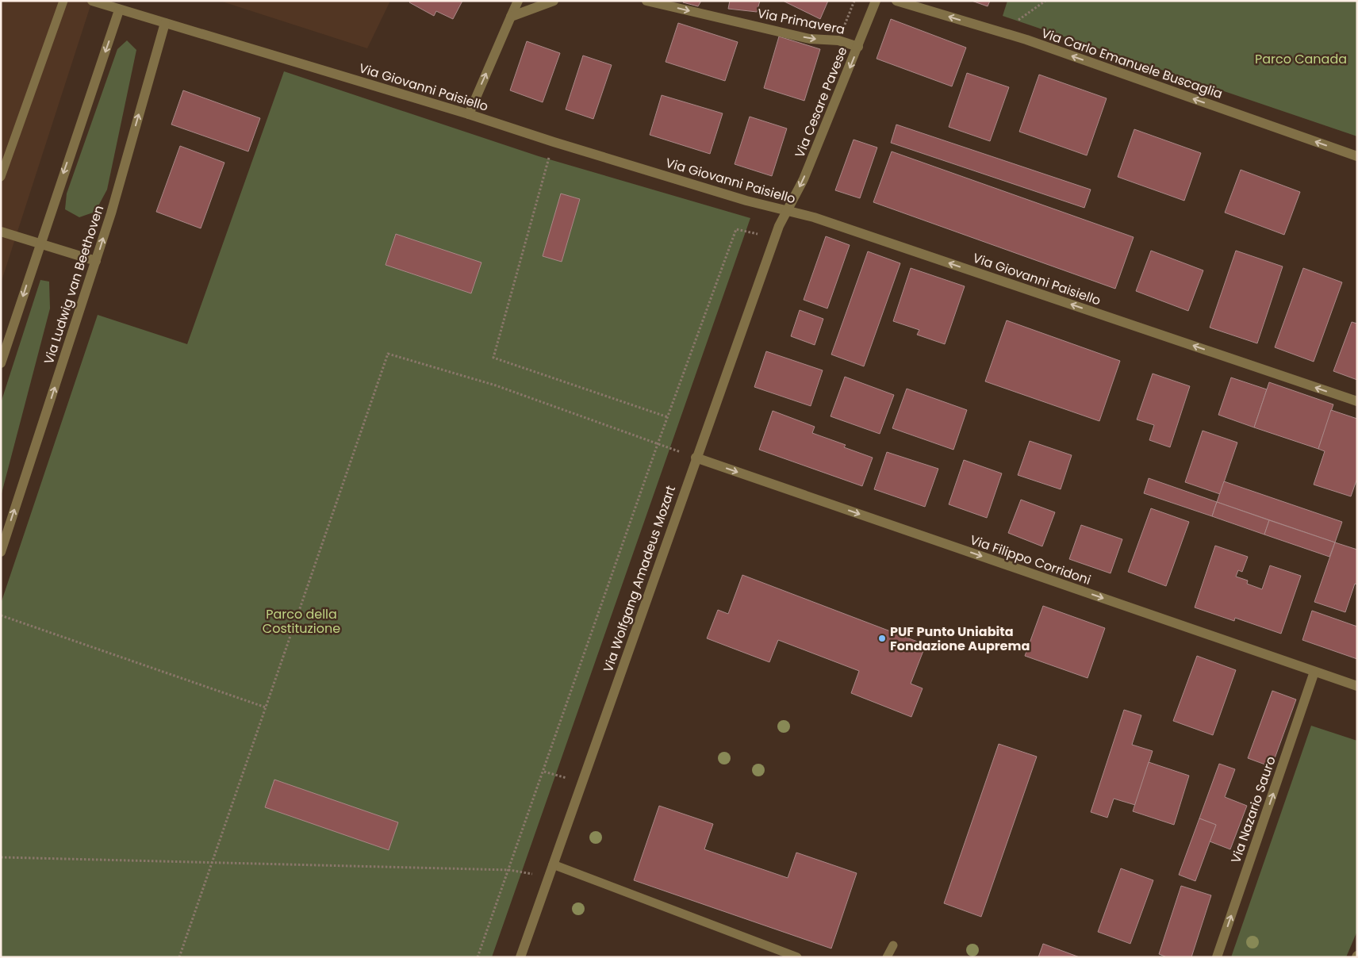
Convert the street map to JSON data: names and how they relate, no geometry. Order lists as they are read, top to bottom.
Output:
{
  "streets": {
    "street": [
      "Via Primavera",
      "Via Carlo Emanuele Buscaglia",
      "Via Giovanni Paisiello",
      "Via Cesare Pavese",
      "Via Ludwig van Beethoven",
      "Via Filippo Corridoni",
      "Via Wolfgang Amadeus Mozart",
      "Via Nazario Sauro"
    ]
  },
  "crossings": [
    ["Via Primavera", "Via Cesare Pavese"],
    ["Via Giovanni Paisiello", "Via Cesare Pavese"],
    ["Via Giovanni Paisiello", "Via Ludwig van Beethoven"],
    ["Via Giovanni Paisiello", "Via Wolfgang Amadeus Mozart"],
    ["Via Cesare Pavese", "Via Wolfgang Amadeus Mozart"],
    ["Via Filippo Corridoni", "Via Wolfgang Amadeus Mozart"],
    ["Via Filippo Corridoni", "Via Nazario Sauro"]
  ],
  "one_way": [
    "Via Primavera",
    "Via Carlo Emanuele Buscaglia",
    "Via Giovanni Paisiello",
    "Via Cesare Pavese",
    "Via Filippo Corridoni",
    "Via Nazario Sauro"
  ],
  "parks": ["Parco Canada", "Parco della Costituzione"],
  "places": ["PUF Punto Uniabita Fondazione Auprema"]
}
